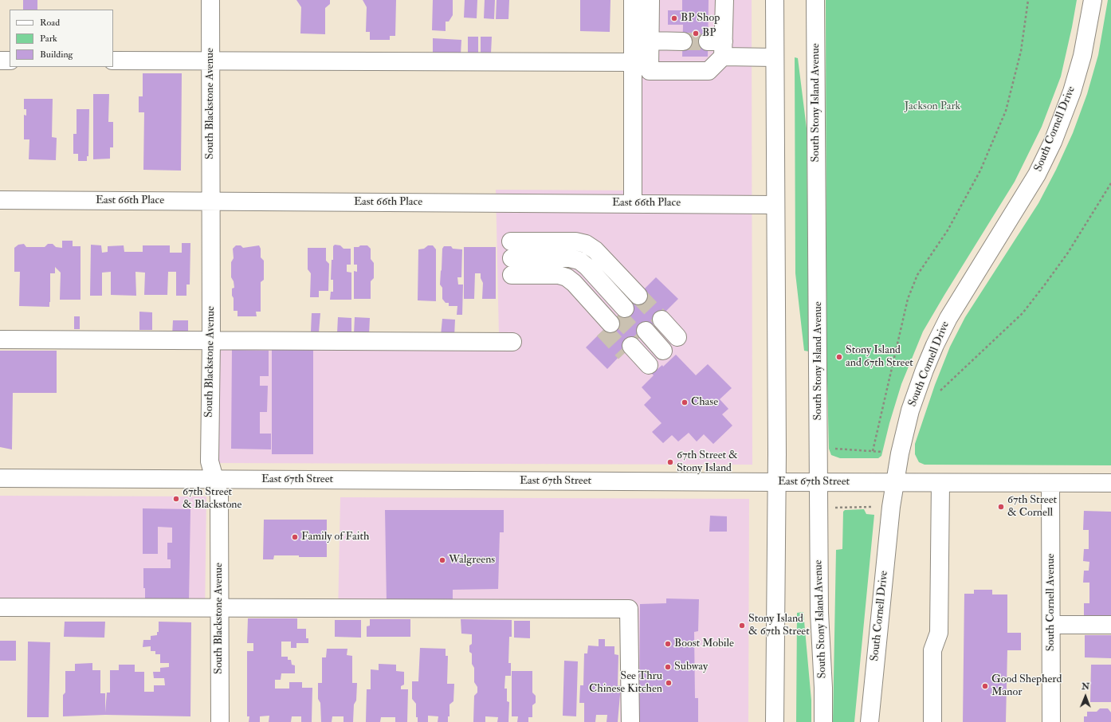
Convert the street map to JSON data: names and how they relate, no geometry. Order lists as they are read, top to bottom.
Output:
{
  "streets": {
    "main road": [
      "South Stony Island Avenue",
      "South Blackstone Avenue",
      "South Cornell Drive",
      "East 66th Place",
      "East 67th Street",
      "South Cornell Avenue"
    ]
  },
  "crossings": [
    ["South Stony Island Avenue", "East 67th Street"],
    ["South Blackstone Avenue", "East 66th Place"],
    ["South Blackstone Avenue", "East 67th Street"],
    ["South Cornell Drive", "East 67th Street"],
    ["East 67th Street", "South Cornell Avenue"]
  ],
  "parks": ["Jackson Park"],
  "places": [
    "BP Shop",
    "BP",
    "Stony Island and 67th Street",
    "Chase",
    "67th Street & Stony Island",
    "67th Street & Blackstone",
    "67th Street & Cornell",
    "Family of Faith",
    "Walgreens",
    "Stony Island & 67th Street",
    "Boost Mobile",
    "Subway",
    "See Thru Chinese Kitchen",
    "Good Shepherd Manor"
  ],
  "legend": ["Road", "Park", "Building"],
  "north": "top"
}
